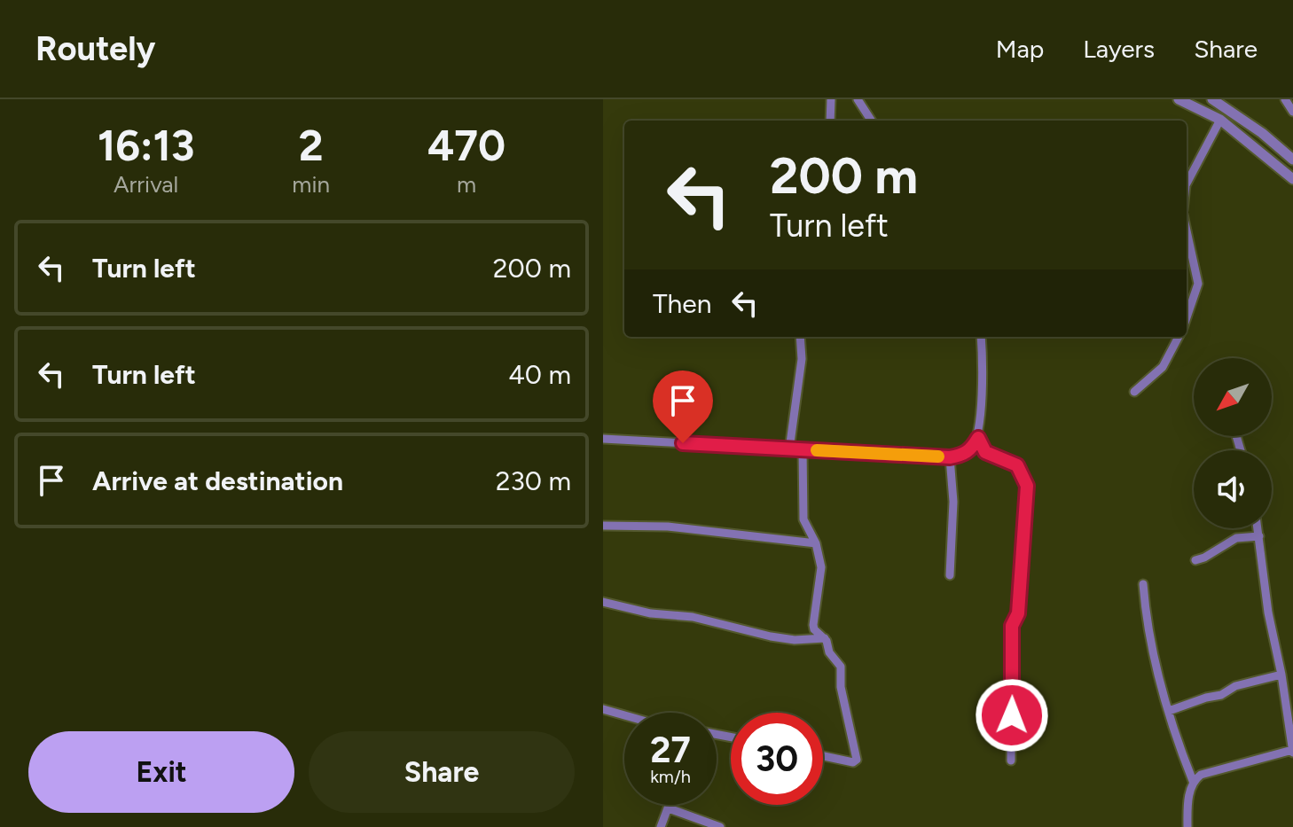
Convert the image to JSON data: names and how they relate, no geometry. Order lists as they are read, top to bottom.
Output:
{
  "north": "bottom left",
  "page": {
    "header": "Routely",
    "nav": ["Map", "Layers", "Share"],
    "eta": [
      "16:13",
      "Arrival",
      "2",
      "min",
      "470",
      "m"
    ],
    "turn": ["200 m", "Turn left"],
    "list": [
      {
        "name": "Turn left",
        "value": "200 m"
      },
      {
        "name": "Turn left",
        "value": "40 m"
      },
      {
        "name": "Arrive at destination",
        "value": "230 m"
      }
    ],
    "then": "Then",
    "speed": "27 km/h",
    "limit": "30",
    "buttons": ["Exit", "Share"]
  }
}
